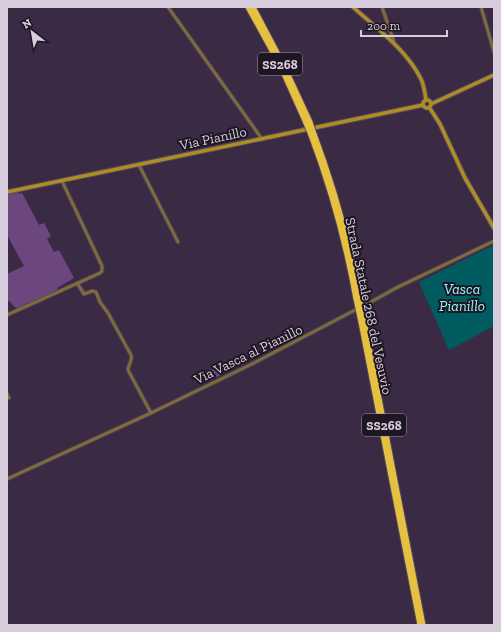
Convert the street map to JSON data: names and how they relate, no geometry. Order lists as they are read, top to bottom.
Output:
{
  "streets": {
    "highway": ["SS268", "Strada Statale 268 del Vesuvio"],
    "street": ["Via Pianillo", "Via Vasca al Pianillo"]
  },
  "water": ["Vasca Pianillo"],
  "scale_bar": "200 m",
  "north": "top left"
}
